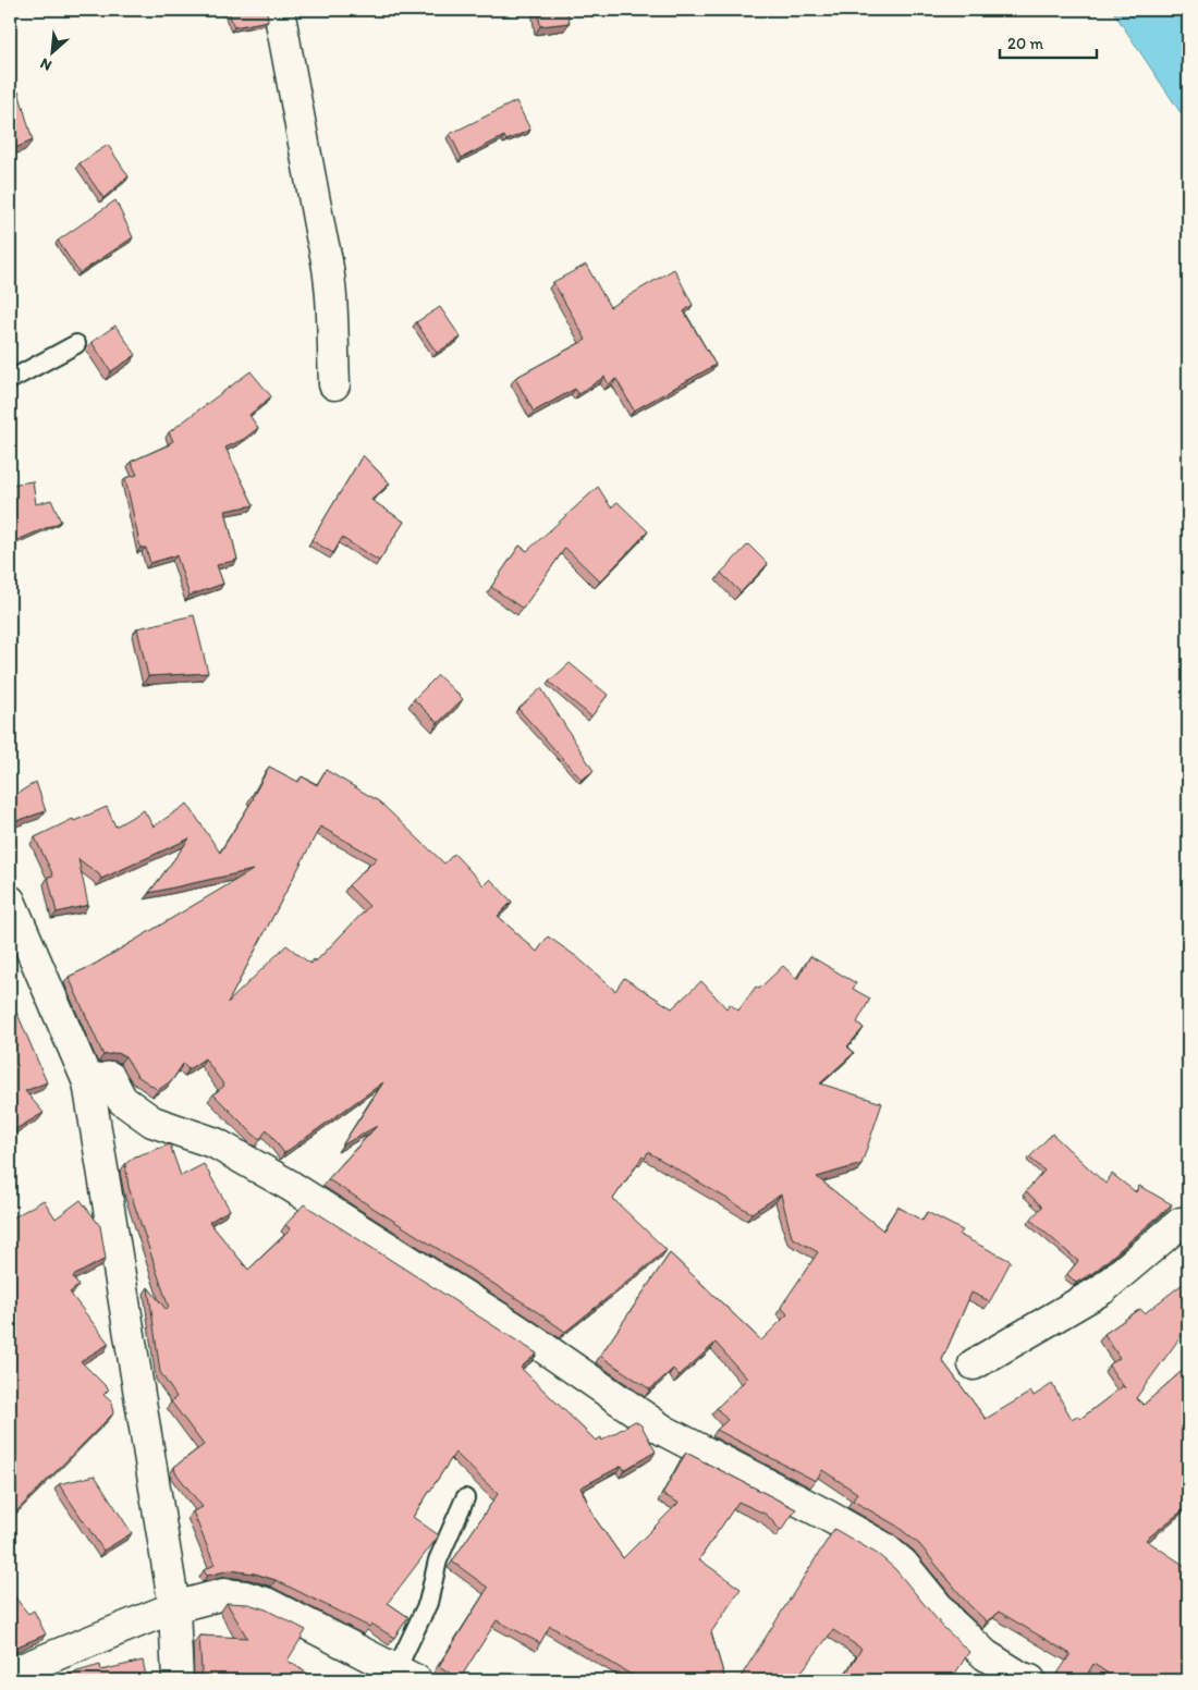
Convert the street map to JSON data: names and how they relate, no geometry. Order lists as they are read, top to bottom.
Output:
{
  "scale_bar": "20 m",
  "north": "bottom left"
}
